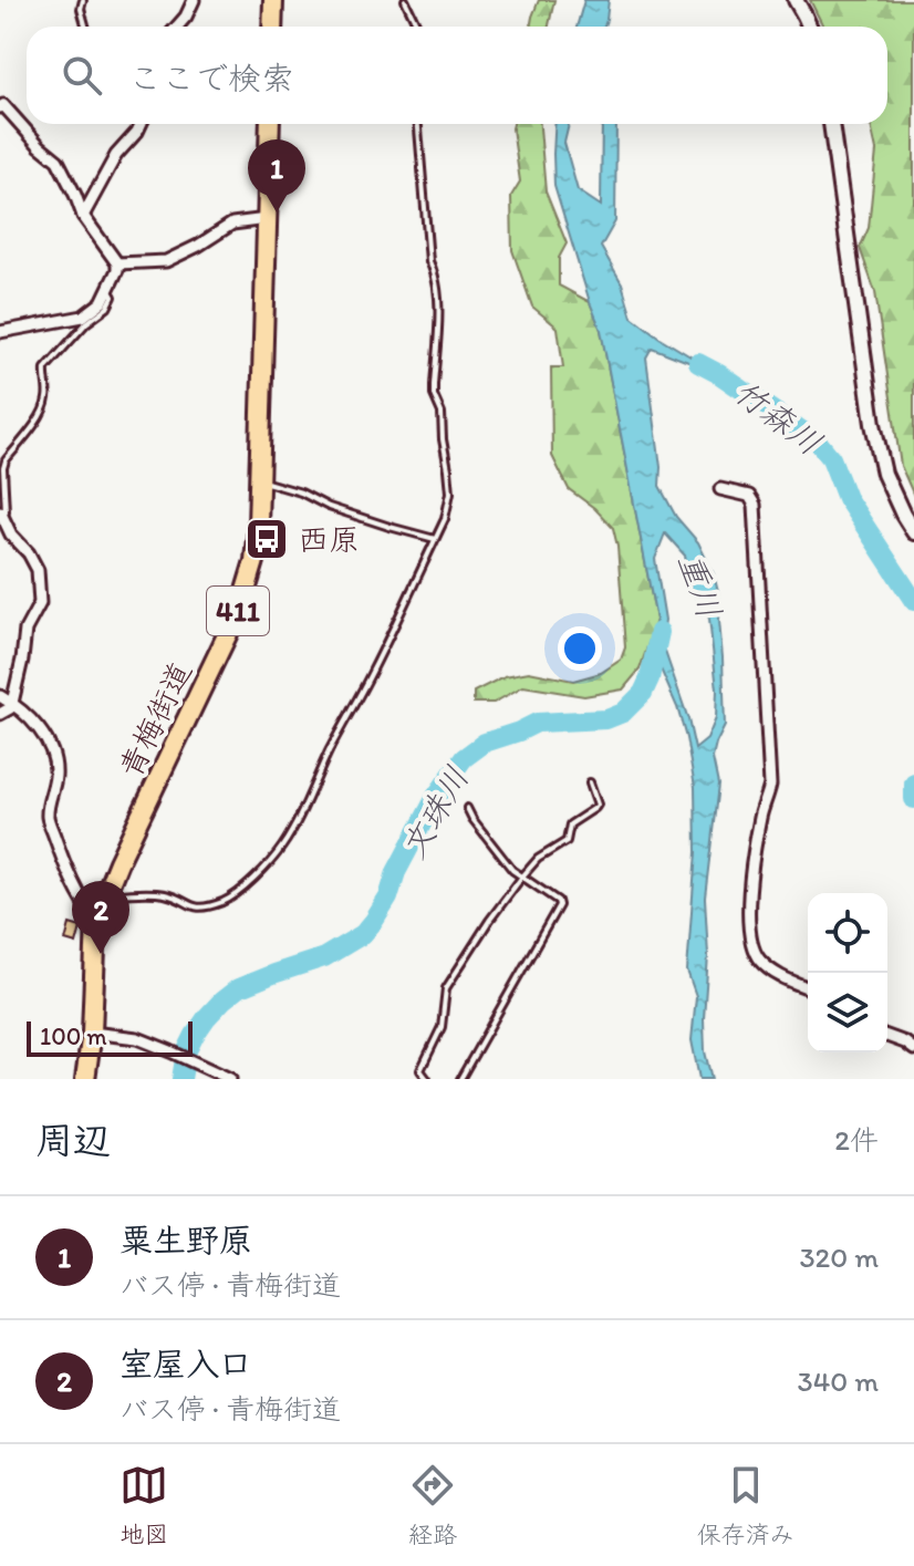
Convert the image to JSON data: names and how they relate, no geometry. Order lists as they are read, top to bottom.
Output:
{
  "streets": {
    "highway": ["411", "青梅街道"]
  },
  "water": ["竹森川", "重川", "文珠川"],
  "places": {
    "bus stop": ["西原"]
  },
  "scale_bar": "100 m",
  "page": {
    "search": "ここで検索",
    "pins": ["1", "2"],
    "scale": "100 m",
    "heading": ["周辺", "2件"],
    "list": [
      {
        "mark": "1",
        "name": "粟生野原",
        "note": "バス停 · 青梅街道",
        "value": "320 m"
      },
      {
        "mark": "2",
        "name": "室屋入口",
        "note": "バス停 · 青梅街道",
        "value": "340 m"
      }
    ],
    "nav": ["地図", "経路", "保存済み"]
  }
}
